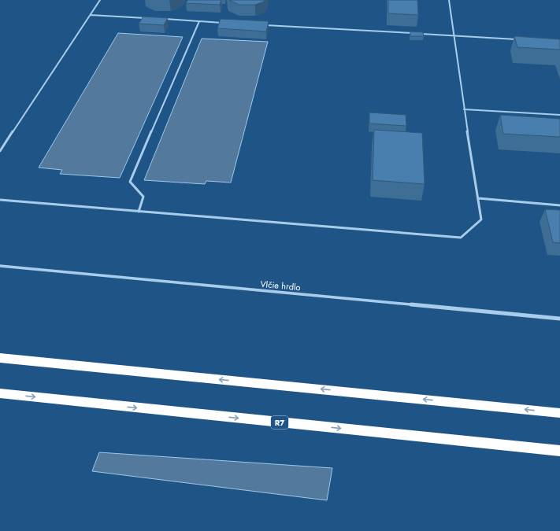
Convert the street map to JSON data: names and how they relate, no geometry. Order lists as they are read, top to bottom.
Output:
{
  "streets": {
    "highway": ["R7"],
    "street": ["Vlčie hrdlo"]
  }
}
